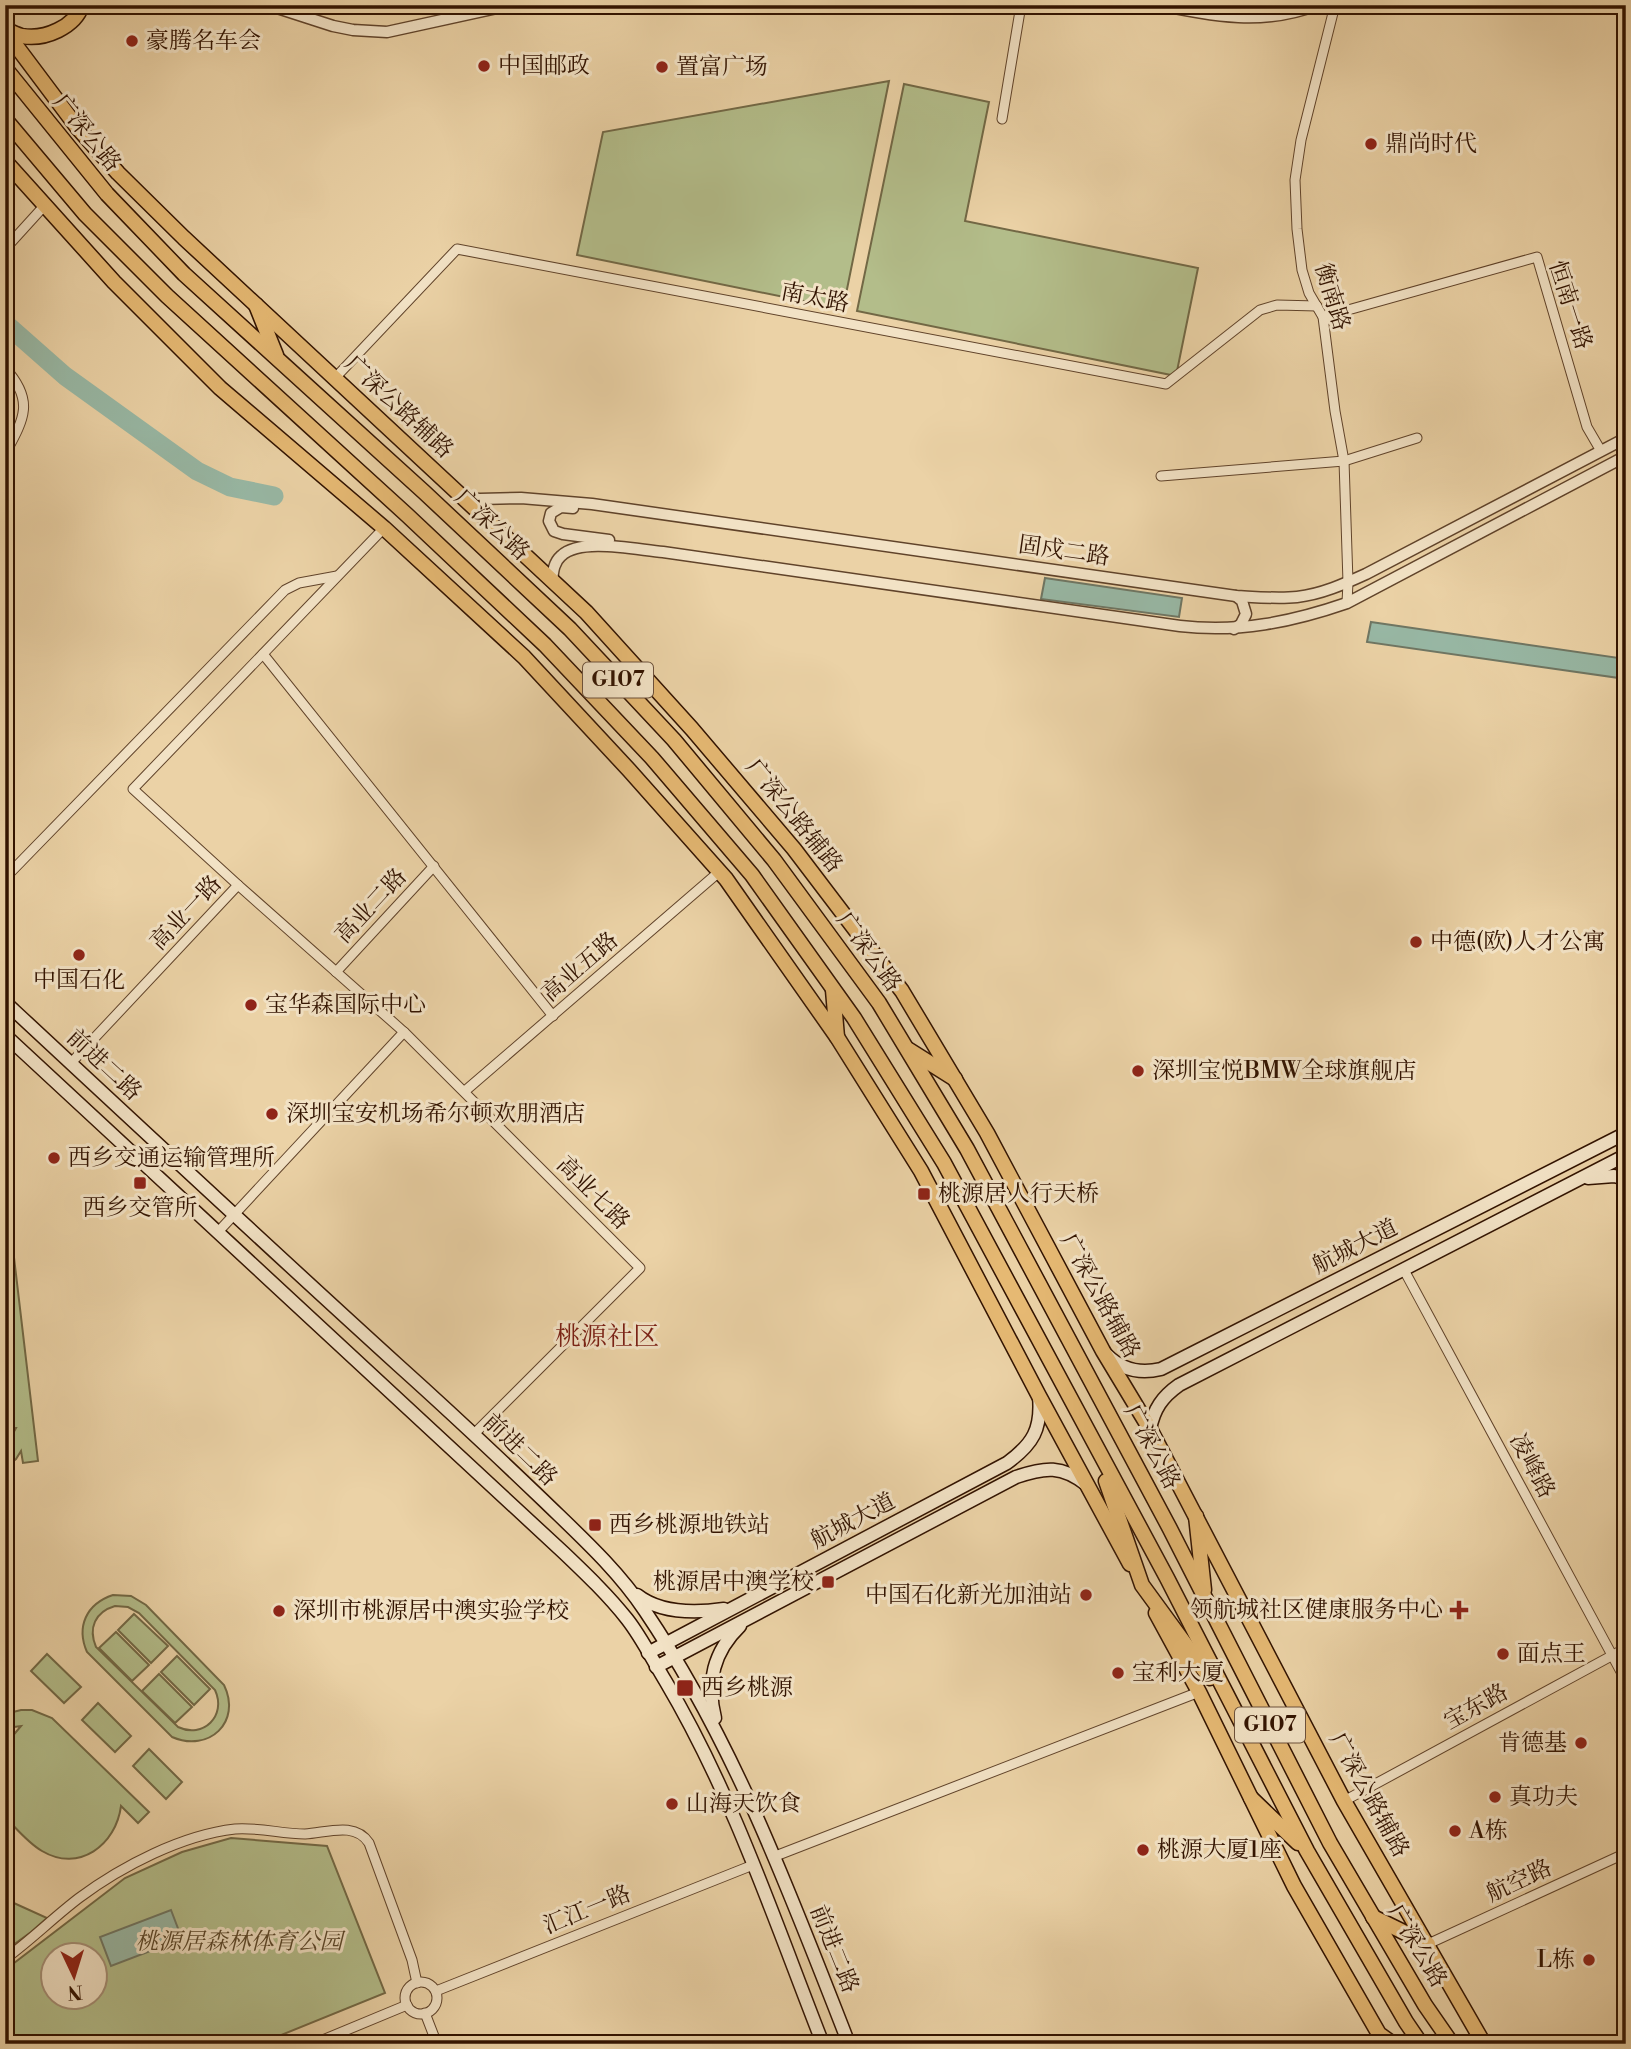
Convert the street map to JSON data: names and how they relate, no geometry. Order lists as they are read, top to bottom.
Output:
{
  "streets": {
    "main road": [
      "广深公路",
      "广深公路辅路",
      "G107",
      "前进二路",
      "航城大道"
    ],
    "street": [
      "衡南路",
      "南太路",
      "恒南一路",
      "固戍二路",
      "高业二路",
      "高业一路",
      "高业五路",
      "高业七路",
      "凌峰路",
      "宝东路",
      "航空路",
      "汇江一路"
    ]
  },
  "crossings": [
    ["衡南路", "南太路"],
    ["衡南路", "恒南一路"],
    ["衡南路", "固戍二路"],
    ["南太路", "广深公路辅路"],
    ["恒南一路", "固戍二路"],
    ["广深公路辅路", "固戍二路"],
    ["广深公路辅路", "航城大道"],
    ["广深公路辅路", "宝东路"],
    ["广深公路辅路", "航空路"],
    ["高业二路", "高业一路"],
    ["高业二路", "高业七路"],
    ["高业一路", "前进二路"],
    ["高业一路", "高业七路"],
    ["高业五路", "高业七路"],
    ["前进二路", "高业七路"],
    ["前进二路", "航城大道"],
    ["前进二路", "汇江一路"],
    ["航城大道", "凌峰路"],
    ["凌峰路", "宝东路"]
  ],
  "districts": ["桃源社区"],
  "parks": ["桃源居森林体育公园"],
  "places": {
    "other": [
      "豪腾名车会",
      "中国邮政",
      "置富广场",
      "鼎尚时代",
      "中德(欧)人才公寓",
      "中国石化",
      "宝华森国际中心",
      "深圳宝悦BMW全球旗舰店",
      "深圳宝安机场希尔顿欢朋酒店",
      "西乡交通运输管理所",
      "中国石化新光加油站",
      "深圳市桃源居中澳实验学校",
      "面点王",
      "宝利大厦",
      "肯德基",
      "真功夫",
      "山海天饮食",
      "A栋",
      "桃源大厦1座",
      "L栋"
    ],
    "transit": [
      "西乡交管所",
      "桃源居人行天桥",
      "西乡桃源地铁站",
      "桃源居中澳学校",
      "西乡桃源"
    ],
    "health": ["领航城社区健康服务中心"]
  },
  "north": "bottom"
}
